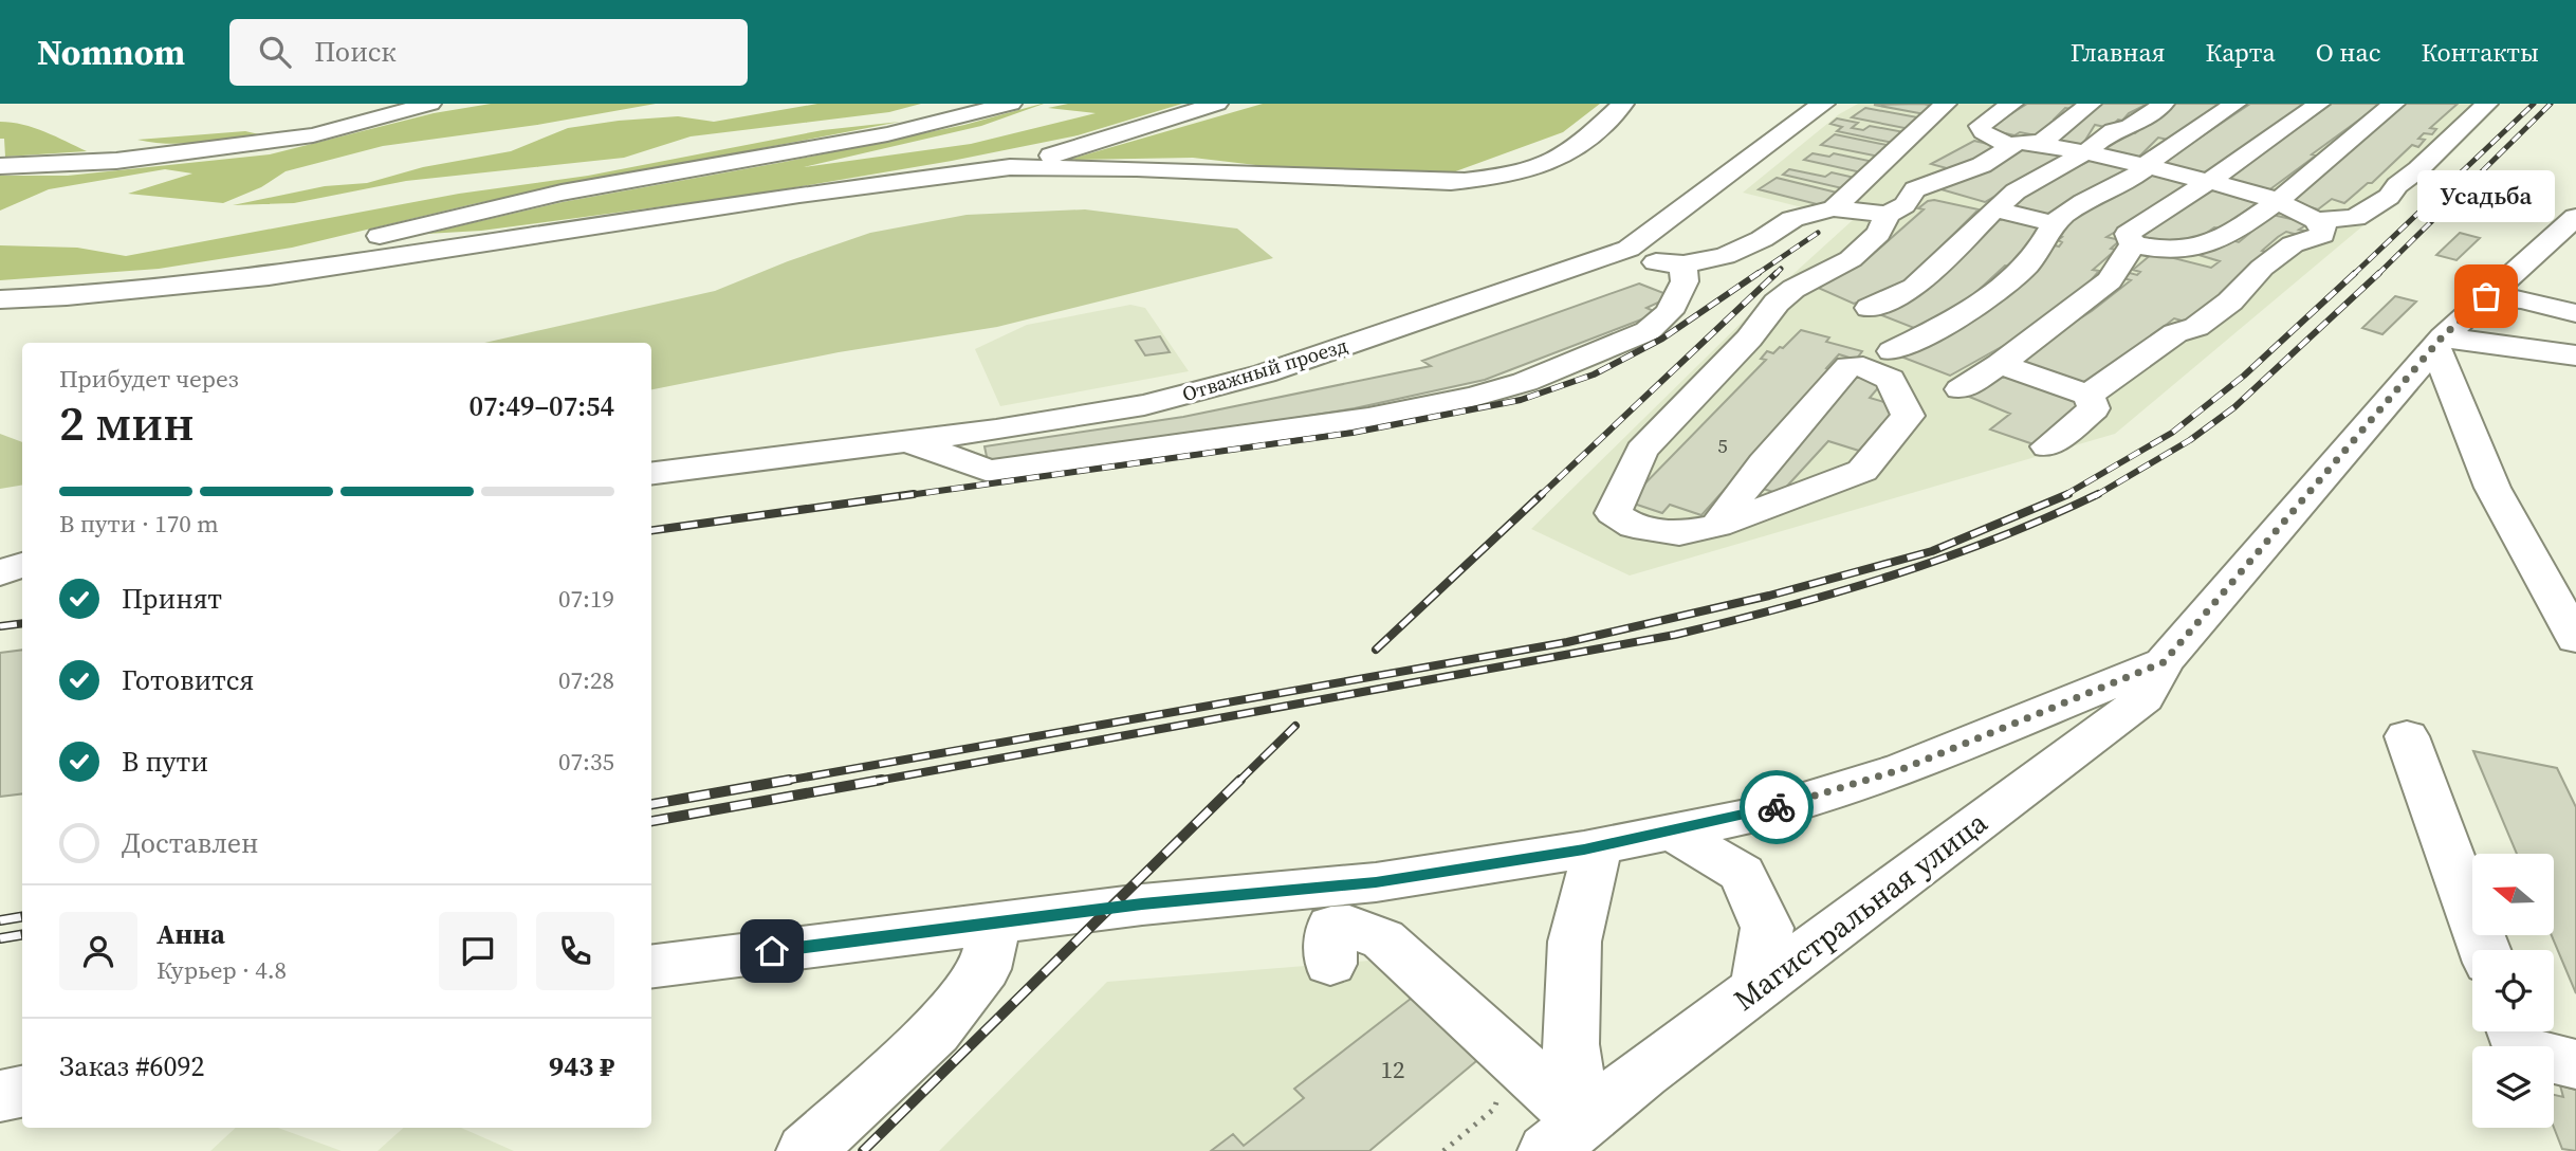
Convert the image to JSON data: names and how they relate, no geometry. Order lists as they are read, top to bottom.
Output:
{
  "streets": {
    "street": ["Отважный проезд", "Магистральная улица"]
  },
  "places": ["Усадьба"],
  "house_numbers": ["5", "12"],
  "north": "left",
  "page": {
    "header": "Nomnom",
    "search": "Поиск",
    "nav": [
      "Главная",
      "Карта",
      "О нас",
      "Контакты"
    ],
    "bubble": "Усадьба",
    "heading": ["2 мин", "Прибудет через", "07:49–07:54"],
    "panel": [
      "Анна",
      "Курьер · 4.8",
      "Заказ #6092",
      "943 ₽"
    ],
    "bar": "В пути · 170 m",
    "list": [
      ["Принят", "07:19"],
      ["Готовится", "07:28"],
      ["В пути", "07:35"],
      "Доставлен"
    ]
  }
}
